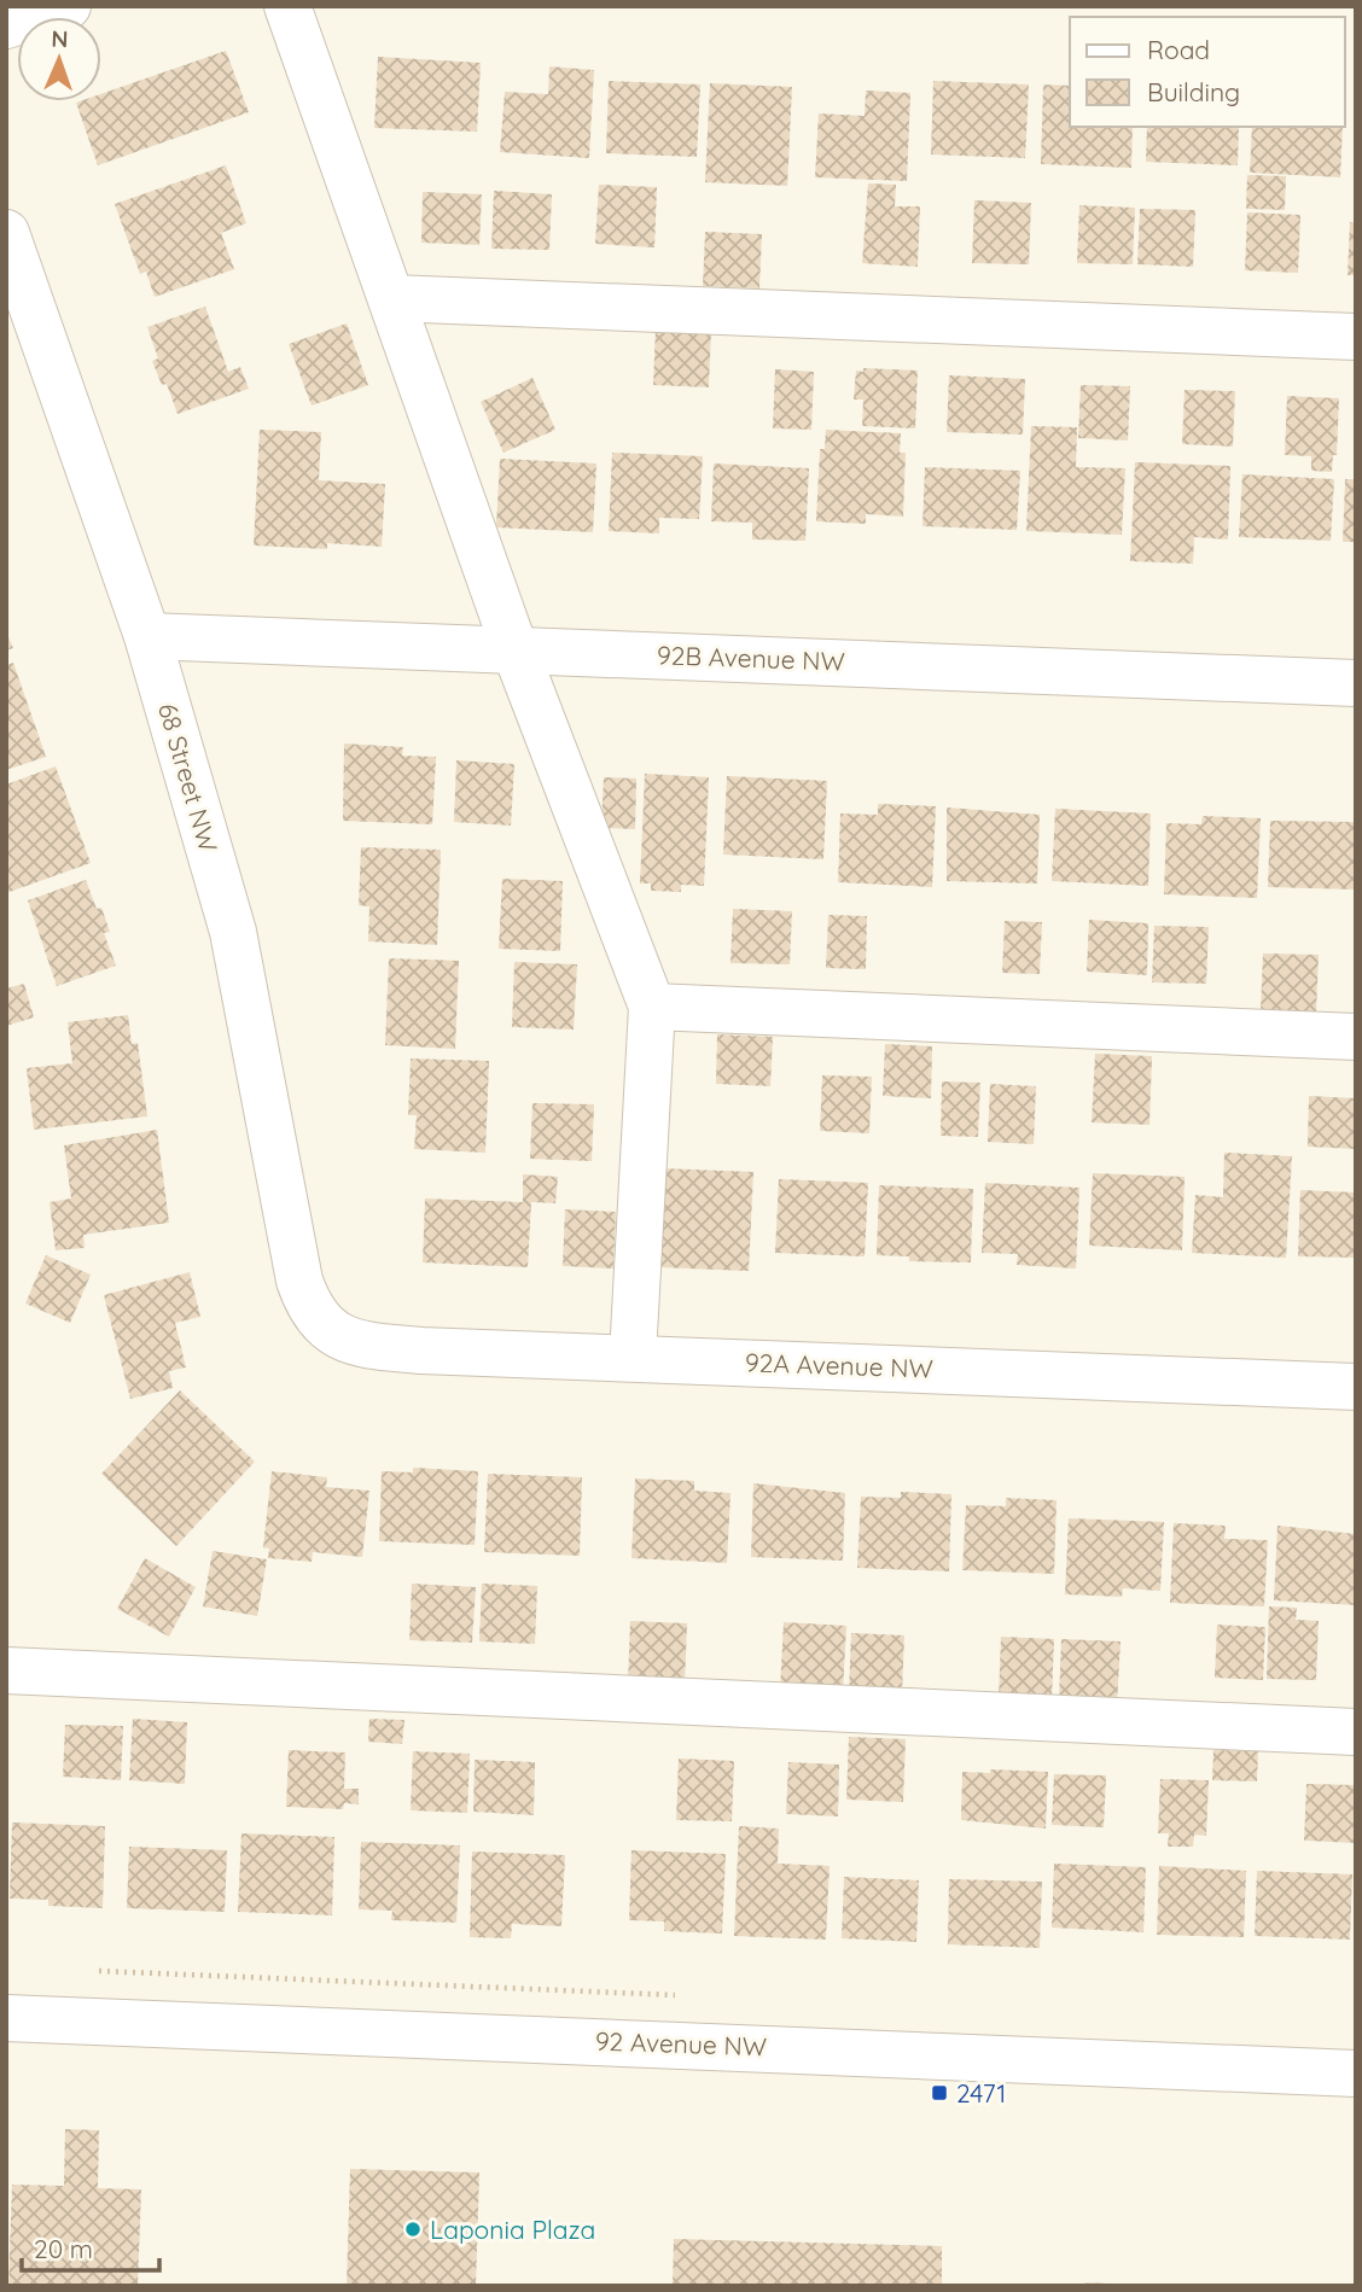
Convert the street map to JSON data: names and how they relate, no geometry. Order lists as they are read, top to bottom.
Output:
{
  "streets": {
    "street": [
      "92B Avenue NW",
      "68 Street NW",
      "92A Avenue NW",
      "92 Avenue NW"
    ]
  },
  "crossings": [
    ["92B Avenue NW", "68 Street NW"],
    ["68 Street NW", "92A Avenue NW"]
  ],
  "places": {
    "transit": ["2471"],
    "other": ["Laponia Plaza"]
  },
  "legend": ["Road", "Building"],
  "scale_bar": "20 m",
  "north": "top"
}
